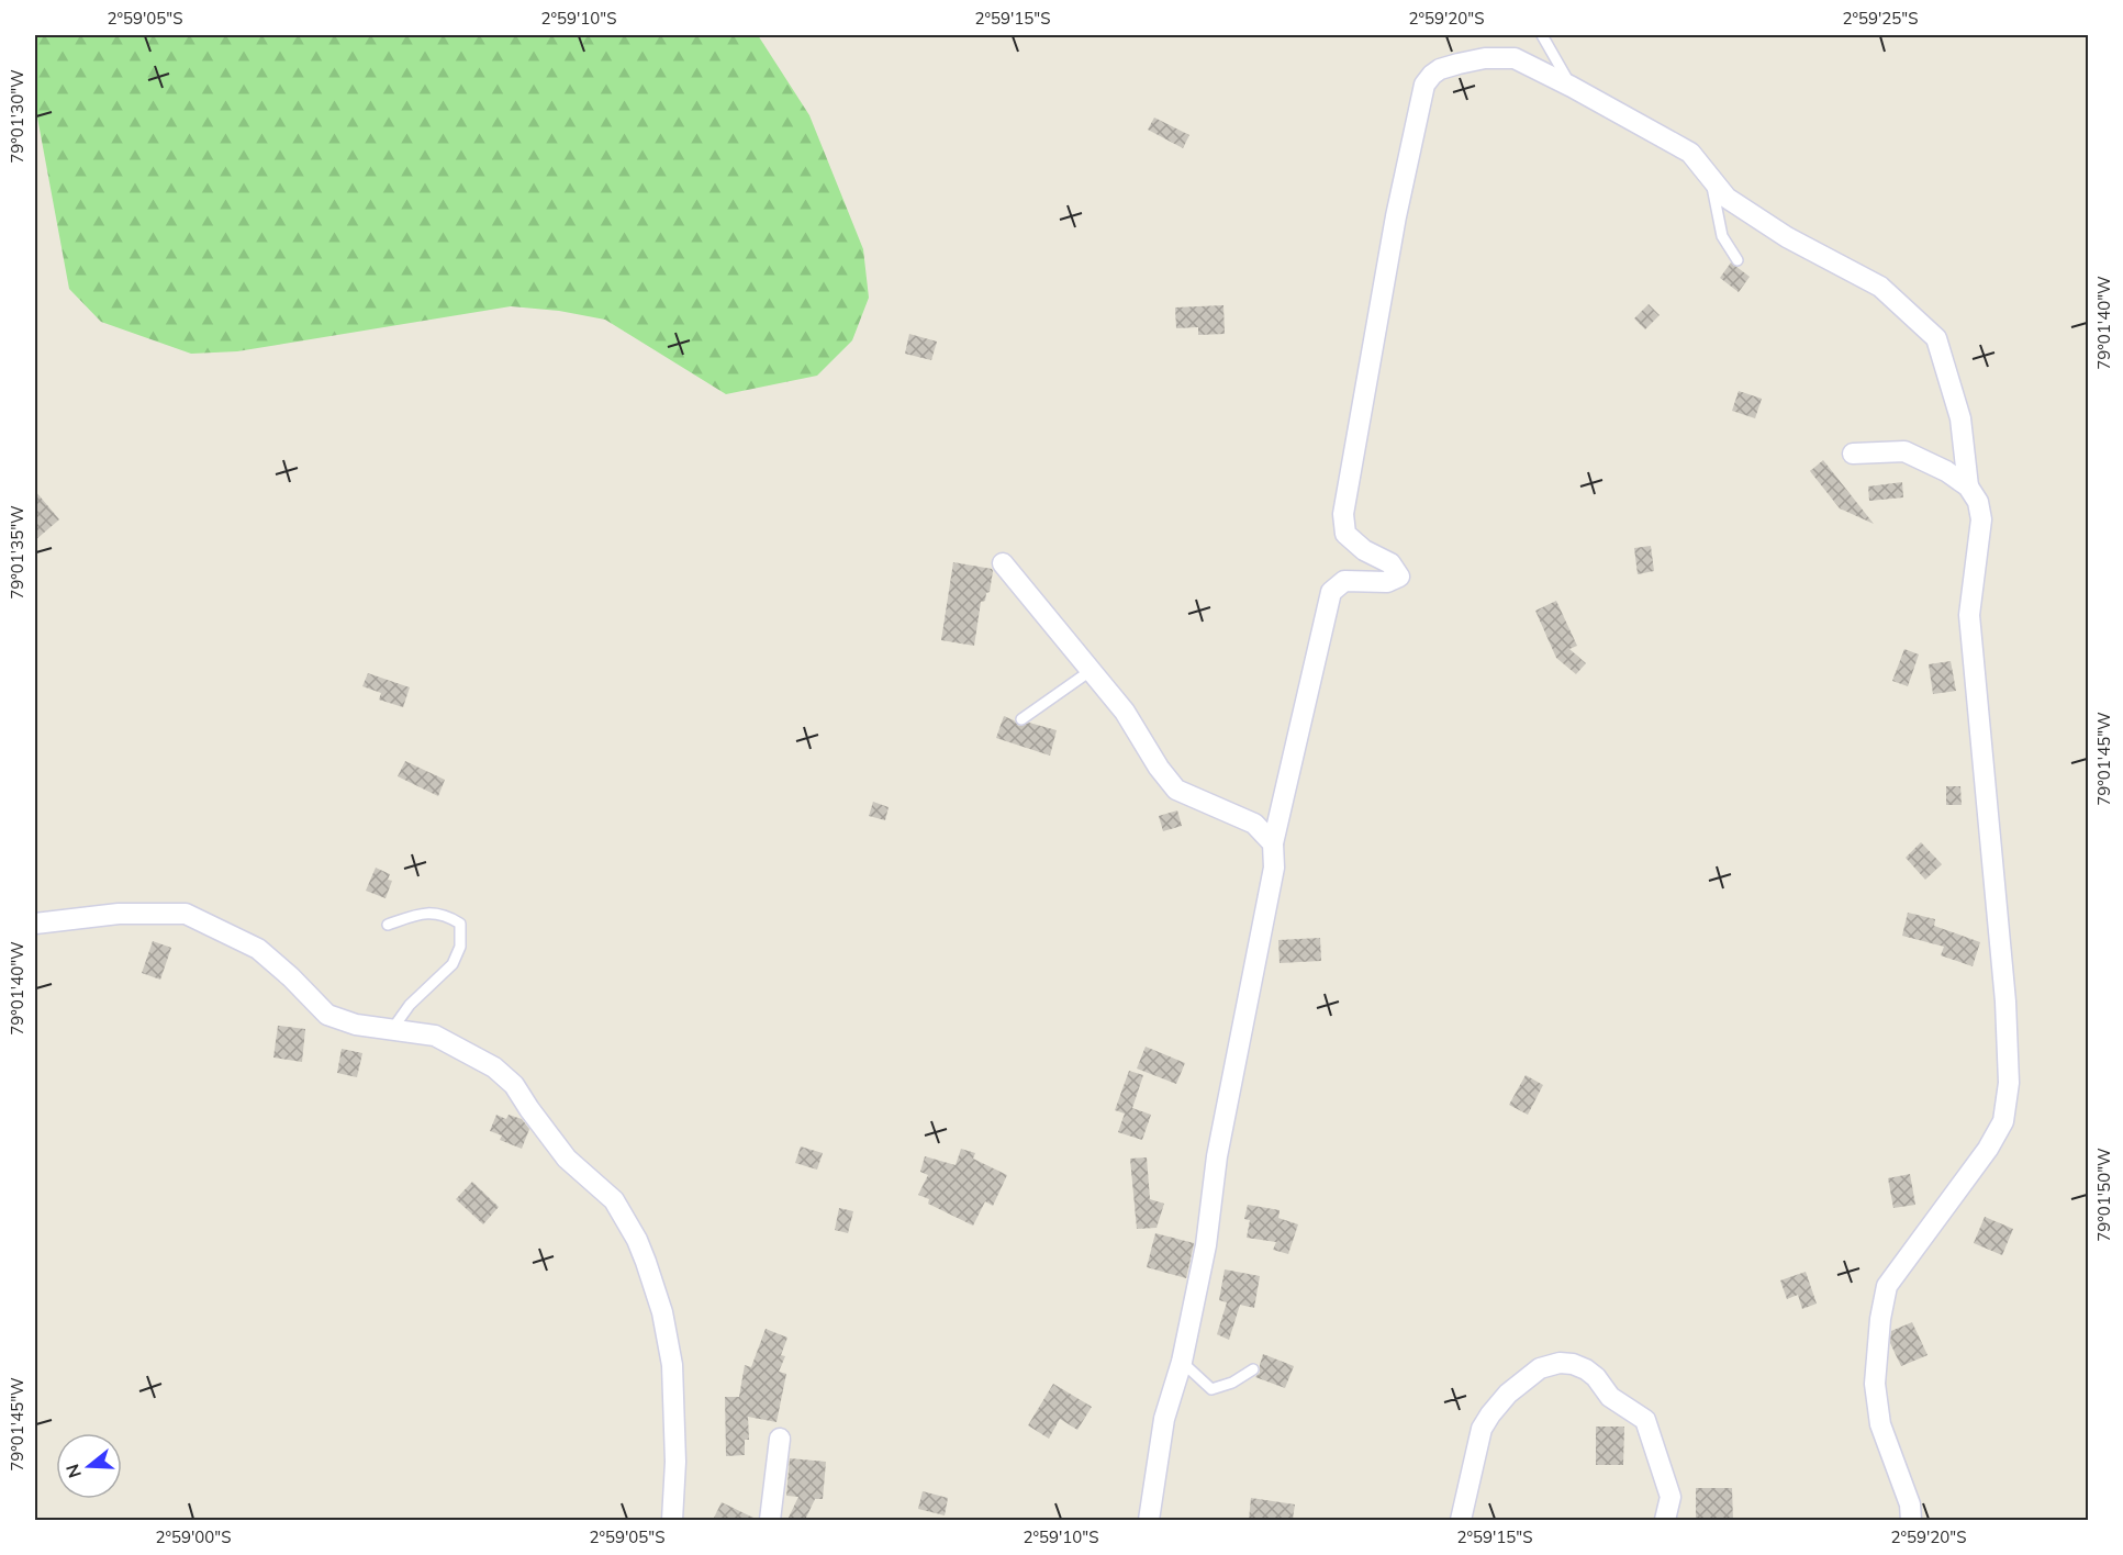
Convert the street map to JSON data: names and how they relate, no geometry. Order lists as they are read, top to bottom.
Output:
{
  "north": "left",
  "coordinates": [
    "2°59'05\"S",
    "2°59'10\"S",
    "2°59'15\"S",
    "2°59'20\"S",
    "2°59'25\"S",
    "79°01'30\"W",
    "79°01'40\"W",
    "79°01'35\"W",
    "79°01'45\"W",
    "79°01'50\"W",
    "2°59'00\"S"
  ]
}
